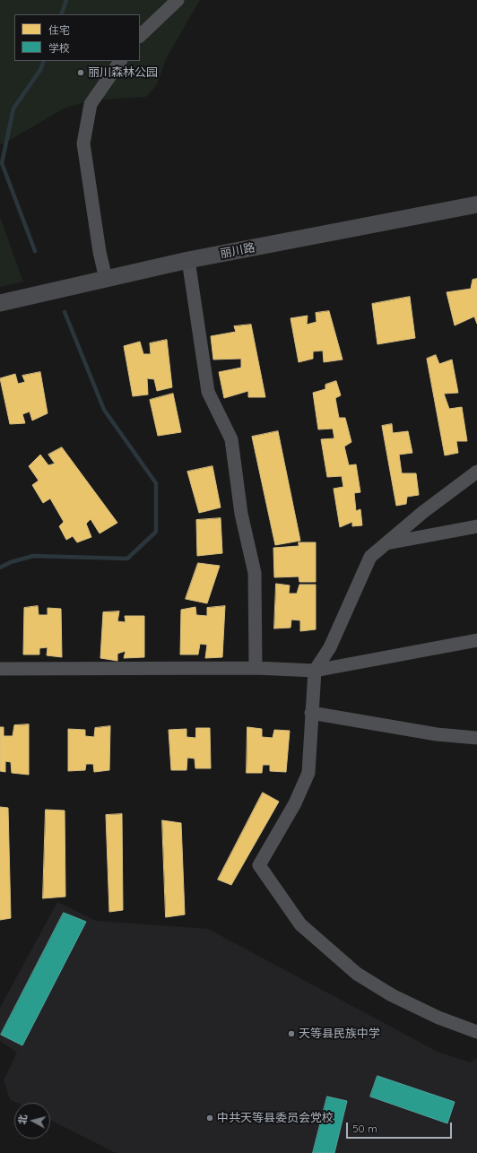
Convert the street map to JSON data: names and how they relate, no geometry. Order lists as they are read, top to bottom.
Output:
{
  "streets": {
    "main road": ["丽川路"]
  },
  "places": ["丽川森林公园", "天等县民族中学", "中共天等县委员会党校"],
  "legend": ["住宅", "学校"],
  "scale_bar": "50 m",
  "north": "left"
}
